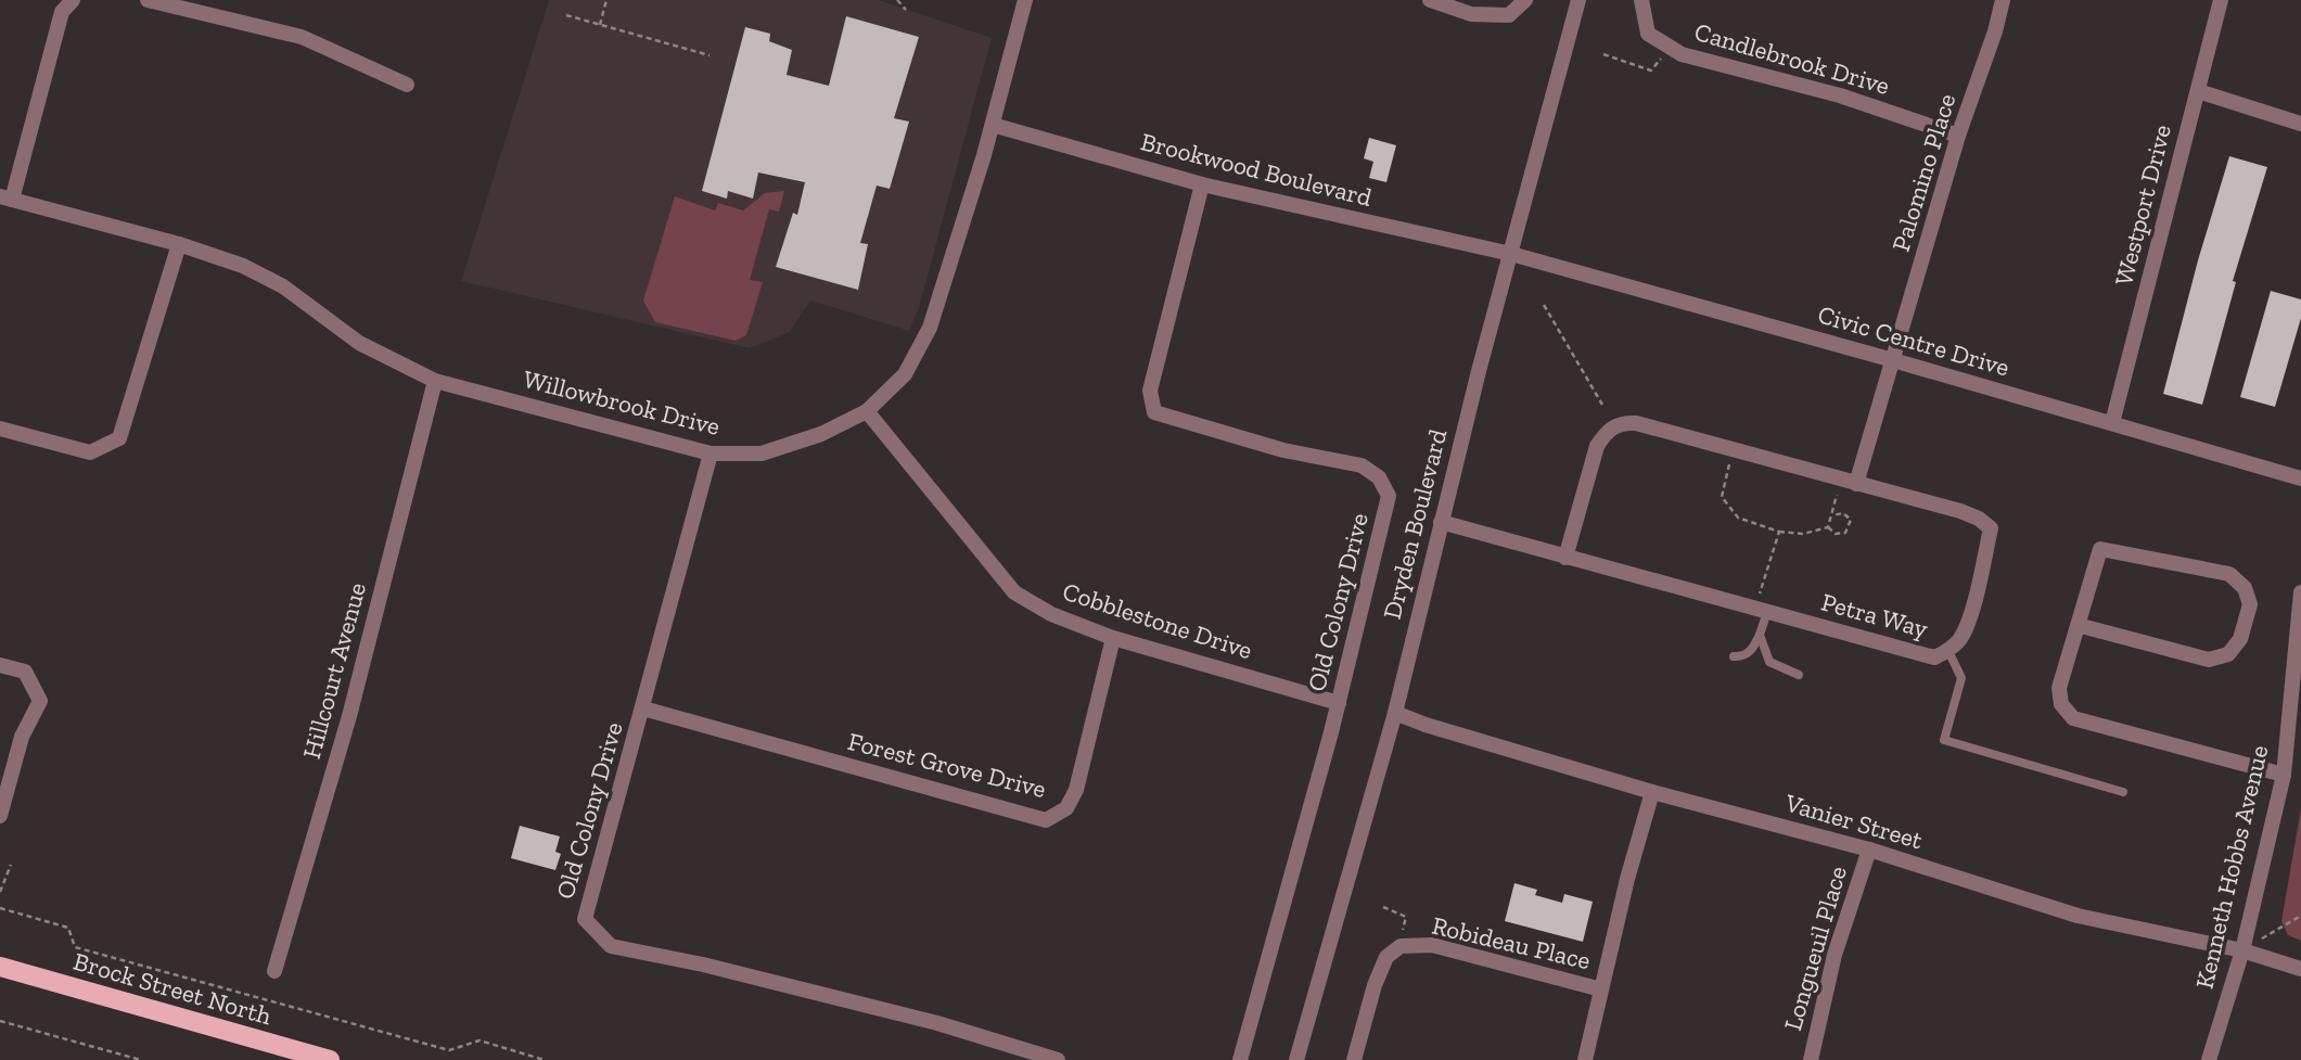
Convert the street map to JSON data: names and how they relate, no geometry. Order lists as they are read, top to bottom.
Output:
{
  "streets": {
    "main road": ["Brock Street North"],
    "street": [
      "Candlebrook Drive",
      "Brookwood Boulevard",
      "Palomino Place",
      "Westport Drive",
      "Civic Centre Drive",
      "Willowbrook Drive",
      "Dryden Boulevard",
      "Old Colony Drive",
      "Petra Way",
      "Cobblestone Drive",
      "Hillcourt Avenue",
      "Forest Grove Drive",
      "Vanier Street",
      "Kenneth Hobbs Avenue",
      "Robideau Place",
      "Longueuil Place"
    ]
  },
  "crossings": [
    ["Candlebrook Drive", "Palomino Place"],
    ["Brookwood Boulevard", "Civic Centre Drive"],
    ["Brookwood Boulevard", "Willowbrook Drive"],
    ["Brookwood Boulevard", "Dryden Boulevard"],
    ["Brookwood Boulevard", "Old Colony Drive"],
    ["Palomino Place", "Civic Centre Drive"],
    ["Westport Drive", "Civic Centre Drive"],
    ["Civic Centre Drive", "Dryden Boulevard"],
    ["Willowbrook Drive", "Old Colony Drive"],
    ["Willowbrook Drive", "Cobblestone Drive"],
    ["Willowbrook Drive", "Hillcourt Avenue"],
    ["Dryden Boulevard", "Petra Way"],
    ["Dryden Boulevard", "Vanier Street"],
    ["Old Colony Drive", "Cobblestone Drive"],
    ["Old Colony Drive", "Forest Grove Drive"],
    ["Cobblestone Drive", "Forest Grove Drive"],
    ["Vanier Street", "Kenneth Hobbs Avenue"],
    ["Vanier Street", "Robideau Place"],
    ["Vanier Street", "Longueuil Place"]
  ]
}
